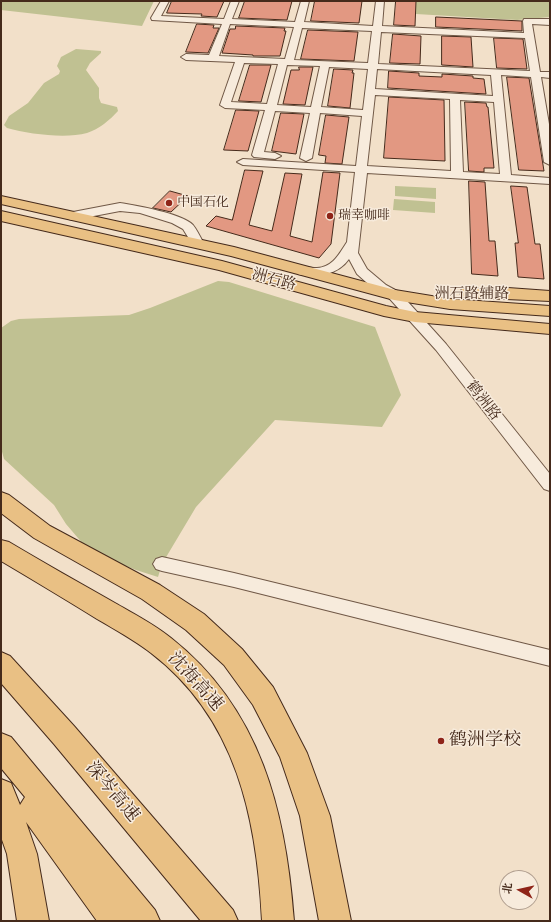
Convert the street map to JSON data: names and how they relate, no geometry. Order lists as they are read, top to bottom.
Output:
{
  "streets": {
    "highway": ["沈海高速", "深岑高速"],
    "main road": ["洲石路", "洲石路辅路"],
    "street": ["鹤洲路"]
  },
  "crossings": [
    ["洲石路", "洲石路辅路"],
    ["洲石路", "鹤洲路"],
    ["洲石路辅路", "鹤洲路"]
  ],
  "places": ["中国石化", "瑞幸咖啡", "鹤洲学校"],
  "north": "left"
}
